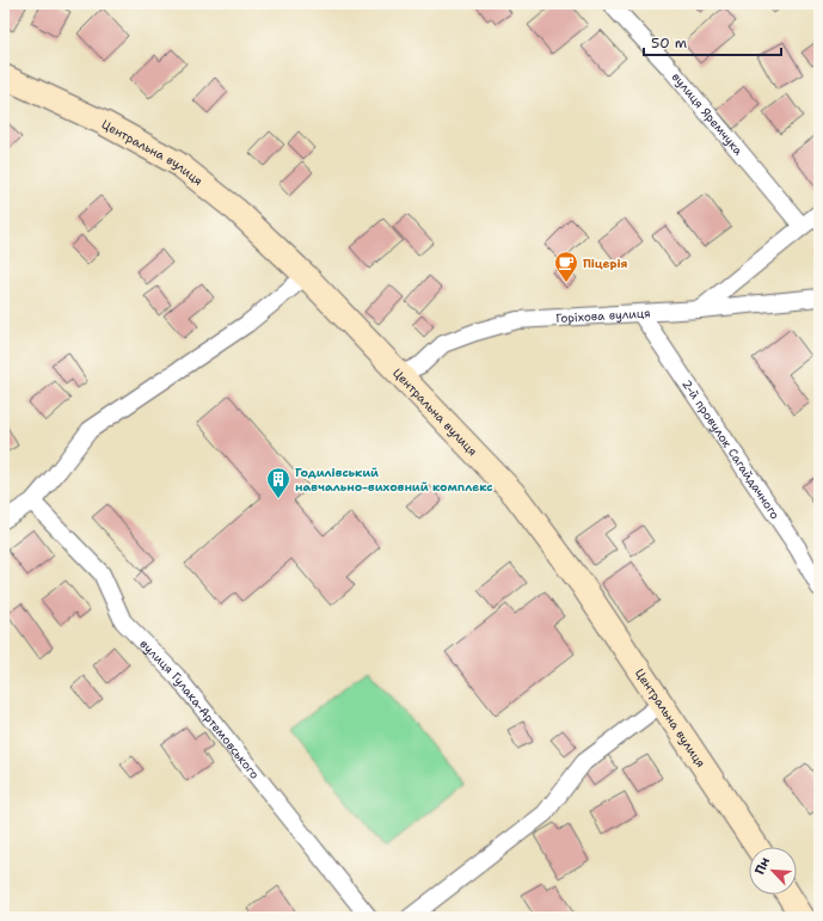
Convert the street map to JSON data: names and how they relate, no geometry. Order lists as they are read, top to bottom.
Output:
{
  "streets": {
    "main road": ["Центральна вулиця"],
    "street": [
      "вулиця Яремчука",
      "Горіхова вулиця",
      "2-й провулок Сагайдачного",
      "вулиця Гулака-Артемовського"
    ]
  },
  "crossings": [
    ["Центральна вулиця", "Горіхова вулиця"],
    ["Горіхова вулиця", "2-й провулок Сагайдачного"]
  ],
  "places": {
    "cafe": ["Піцерія"],
    "building": ["Годилівський навчально-виховний комплекс"]
  },
  "scale_bar": "50 m",
  "north": "top left"
}
